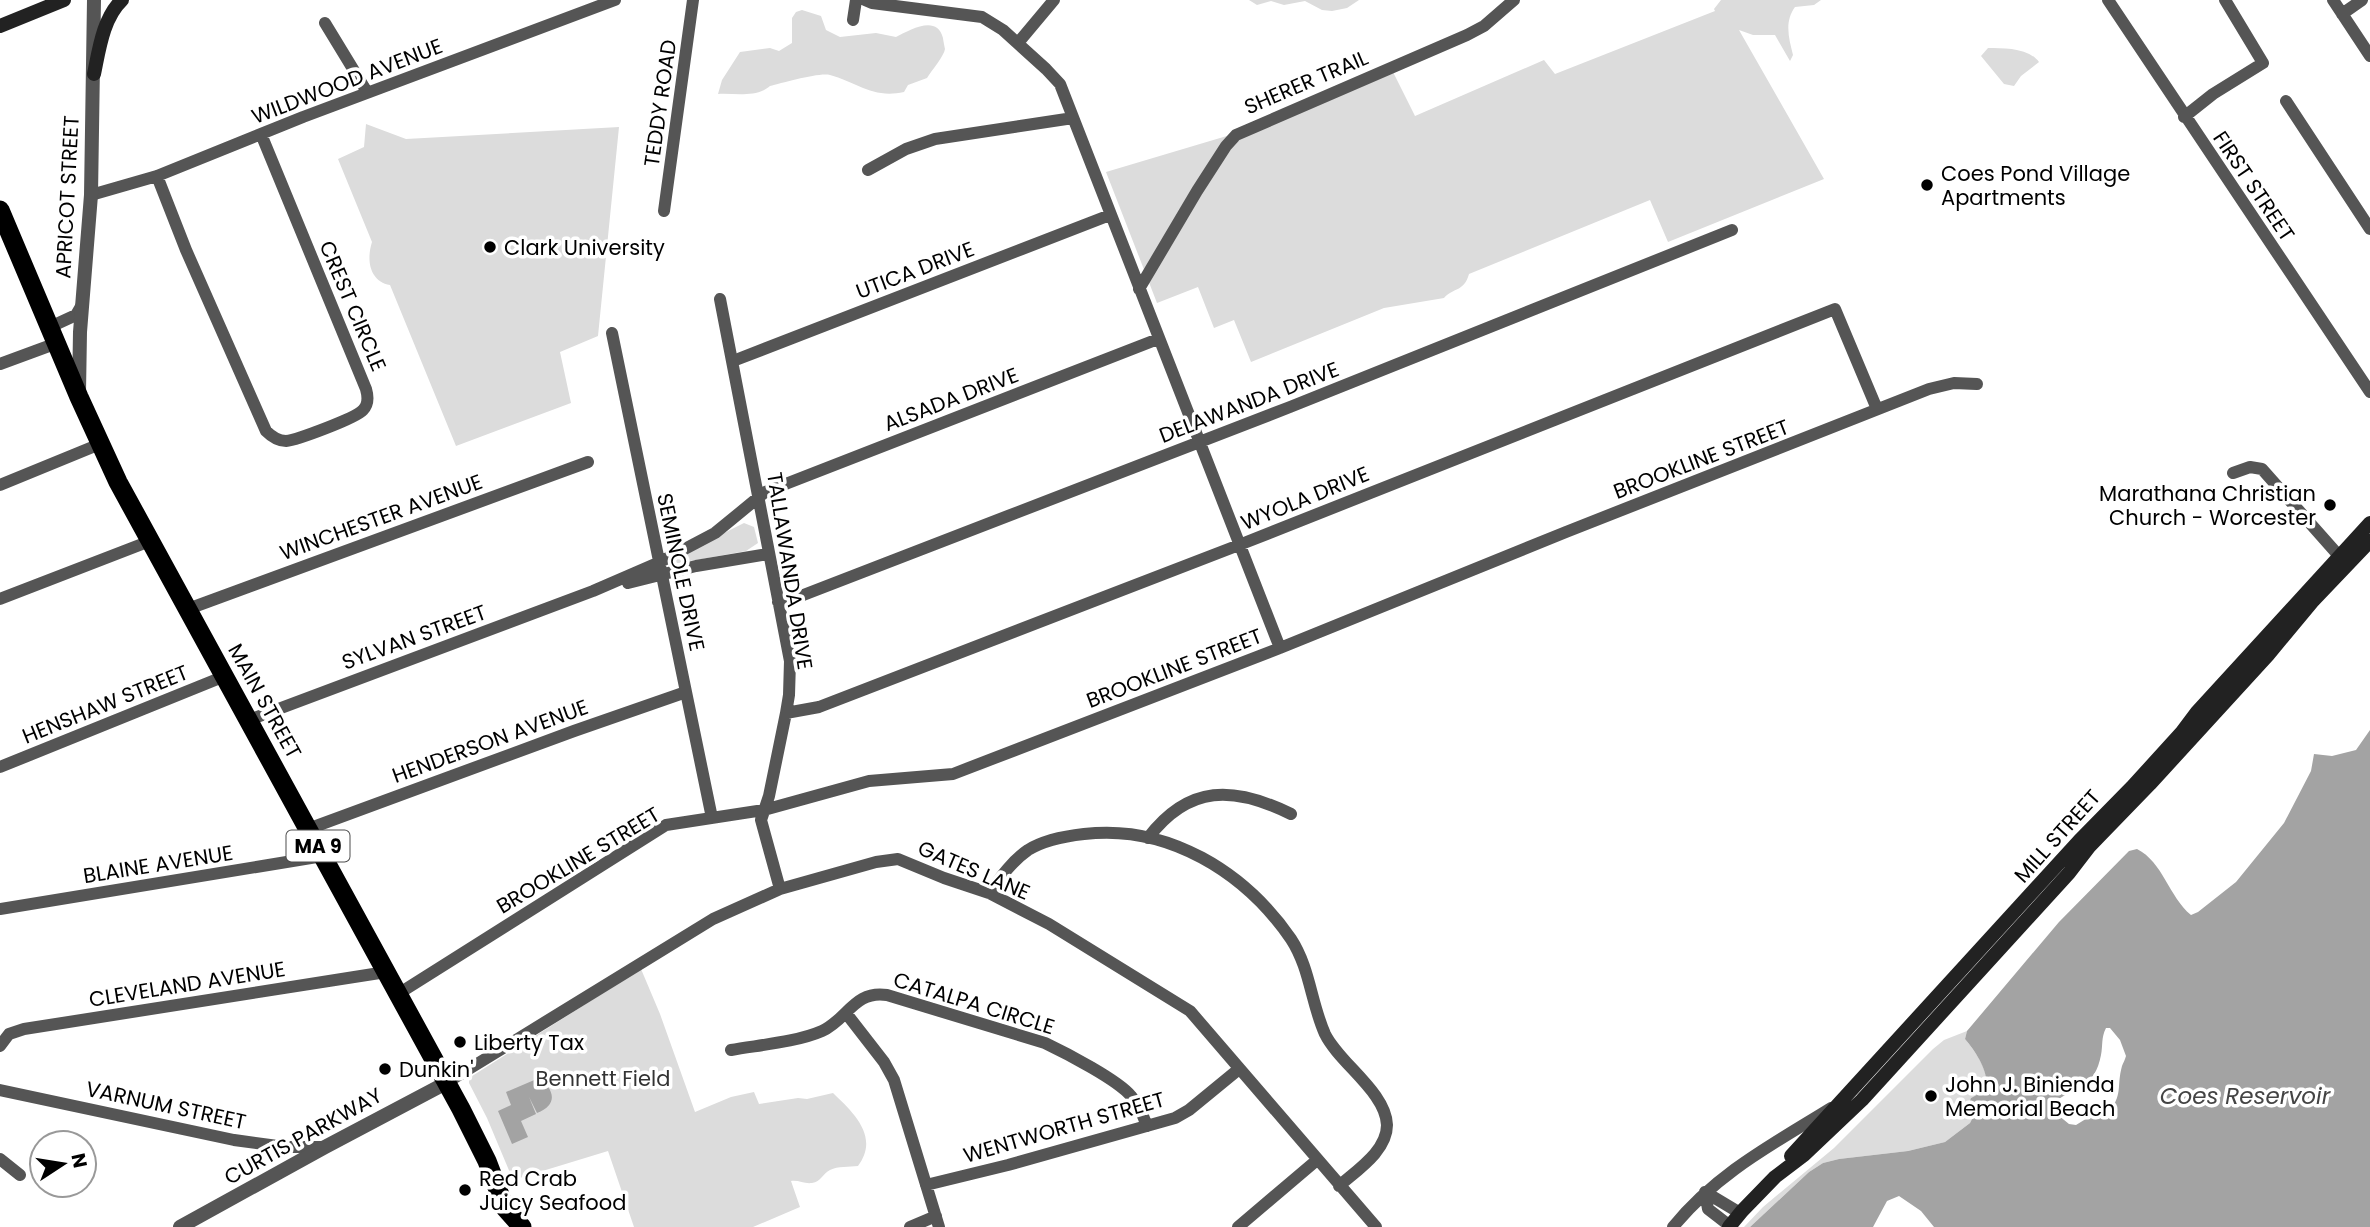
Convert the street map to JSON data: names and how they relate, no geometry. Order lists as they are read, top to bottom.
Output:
{
  "streets": {
    "highway": ["MAIN STREET", "MA 9"],
    "main road": ["MILL STREET"],
    "street": [
      "WILDWOOD AVENUE",
      "SHERER TRAIL",
      "TEDDY ROAD",
      "FIRST STREET",
      "APRICOT STREET",
      "UTICA DRIVE",
      "CREST CIRCLE",
      "ALSADA DRIVE",
      "DELAWANDA DRIVE",
      "BROOKLINE STREET",
      "WYOLA DRIVE",
      "WINCHESTER AVENUE",
      "TALLAWANDA DRIVE",
      "SEMINOLE DRIVE",
      "SYLVAN STREET",
      "HENSHAW STREET",
      "HENDERSON AVENUE",
      "BLAINE AVENUE",
      "GATES LANE",
      "CLEVELAND AVENUE",
      "CATALPA CIRCLE",
      "VARNUM STREET",
      "WENTWORTH STREET",
      "CURTIS PARKWAY"
    ]
  },
  "crossings": [
    ["WILDWOOD AVENUE", "APRICOT STREET"],
    ["WILDWOOD AVENUE", "CREST CIRCLE"],
    ["APRICOT STREET", "MAIN STREET"],
    ["UTICA DRIVE", "TALLAWANDA DRIVE"],
    ["ALSADA DRIVE", "TALLAWANDA DRIVE"],
    ["ALSADA DRIVE", "SYLVAN STREET"],
    ["DELAWANDA DRIVE", "TALLAWANDA DRIVE"],
    ["BROOKLINE STREET", "WYOLA DRIVE"],
    ["BROOKLINE STREET", "TALLAWANDA DRIVE"],
    ["BROOKLINE STREET", "SEMINOLE DRIVE"],
    ["BROOKLINE STREET", "MAIN STREET"],
    ["WYOLA DRIVE", "TALLAWANDA DRIVE"],
    ["WINCHESTER AVENUE", "MAIN STREET"],
    ["TALLAWANDA DRIVE", "SYLVAN STREET"],
    ["TALLAWANDA DRIVE", "GATES LANE"],
    ["SEMINOLE DRIVE", "SYLVAN STREET"],
    ["SEMINOLE DRIVE", "HENDERSON AVENUE"],
    ["SYLVAN STREET", "MAIN STREET"],
    ["MAIN STREET", "HENSHAW STREET"],
    ["MAIN STREET", "HENDERSON AVENUE"],
    ["MAIN STREET", "BLAINE AVENUE"],
    ["MAIN STREET", "GATES LANE"],
    ["MAIN STREET", "CLEVELAND AVENUE"],
    ["MAIN STREET", "CURTIS PARKWAY"],
    ["GATES LANE", "WENTWORTH STREET"],
    ["GATES LANE", "CURTIS PARKWAY"],
    ["CATALPA CIRCLE", "WENTWORTH STREET"],
    ["VARNUM STREET", "CURTIS PARKWAY"]
  ],
  "water": ["Coes Reservoir"],
  "parks": ["Bennett Field"],
  "places": [
    "Coes Pond Village Apartments",
    "Clark University",
    "Marathana Christian Church - Worcester",
    "Liberty Tax",
    "Dunkin'",
    "John J. Binienda Memorial Beach",
    "Red Crab Juicy Seafood"
  ],
  "north": "right"
}
